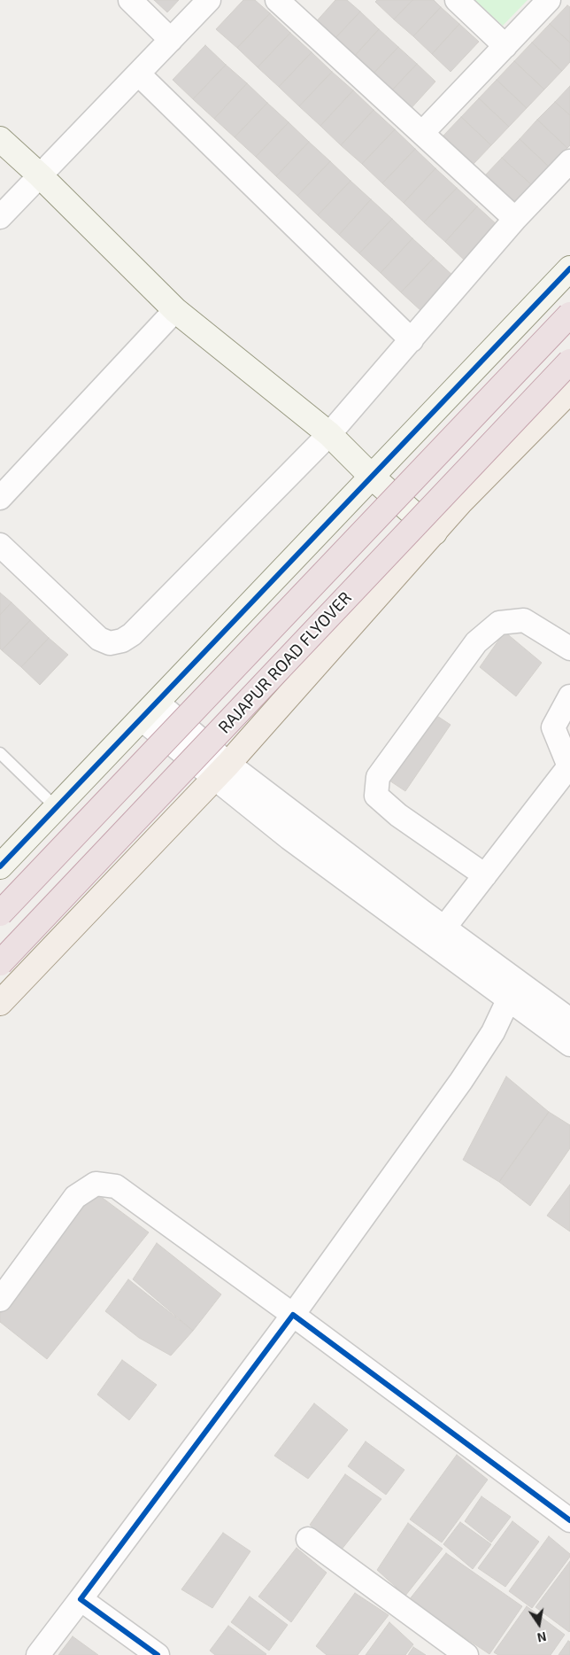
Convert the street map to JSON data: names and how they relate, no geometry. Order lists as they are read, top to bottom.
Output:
{
  "streets": {
    "highway": ["RAJAPUR ROAD FLYOVER"]
  },
  "north": "bottom"
}
